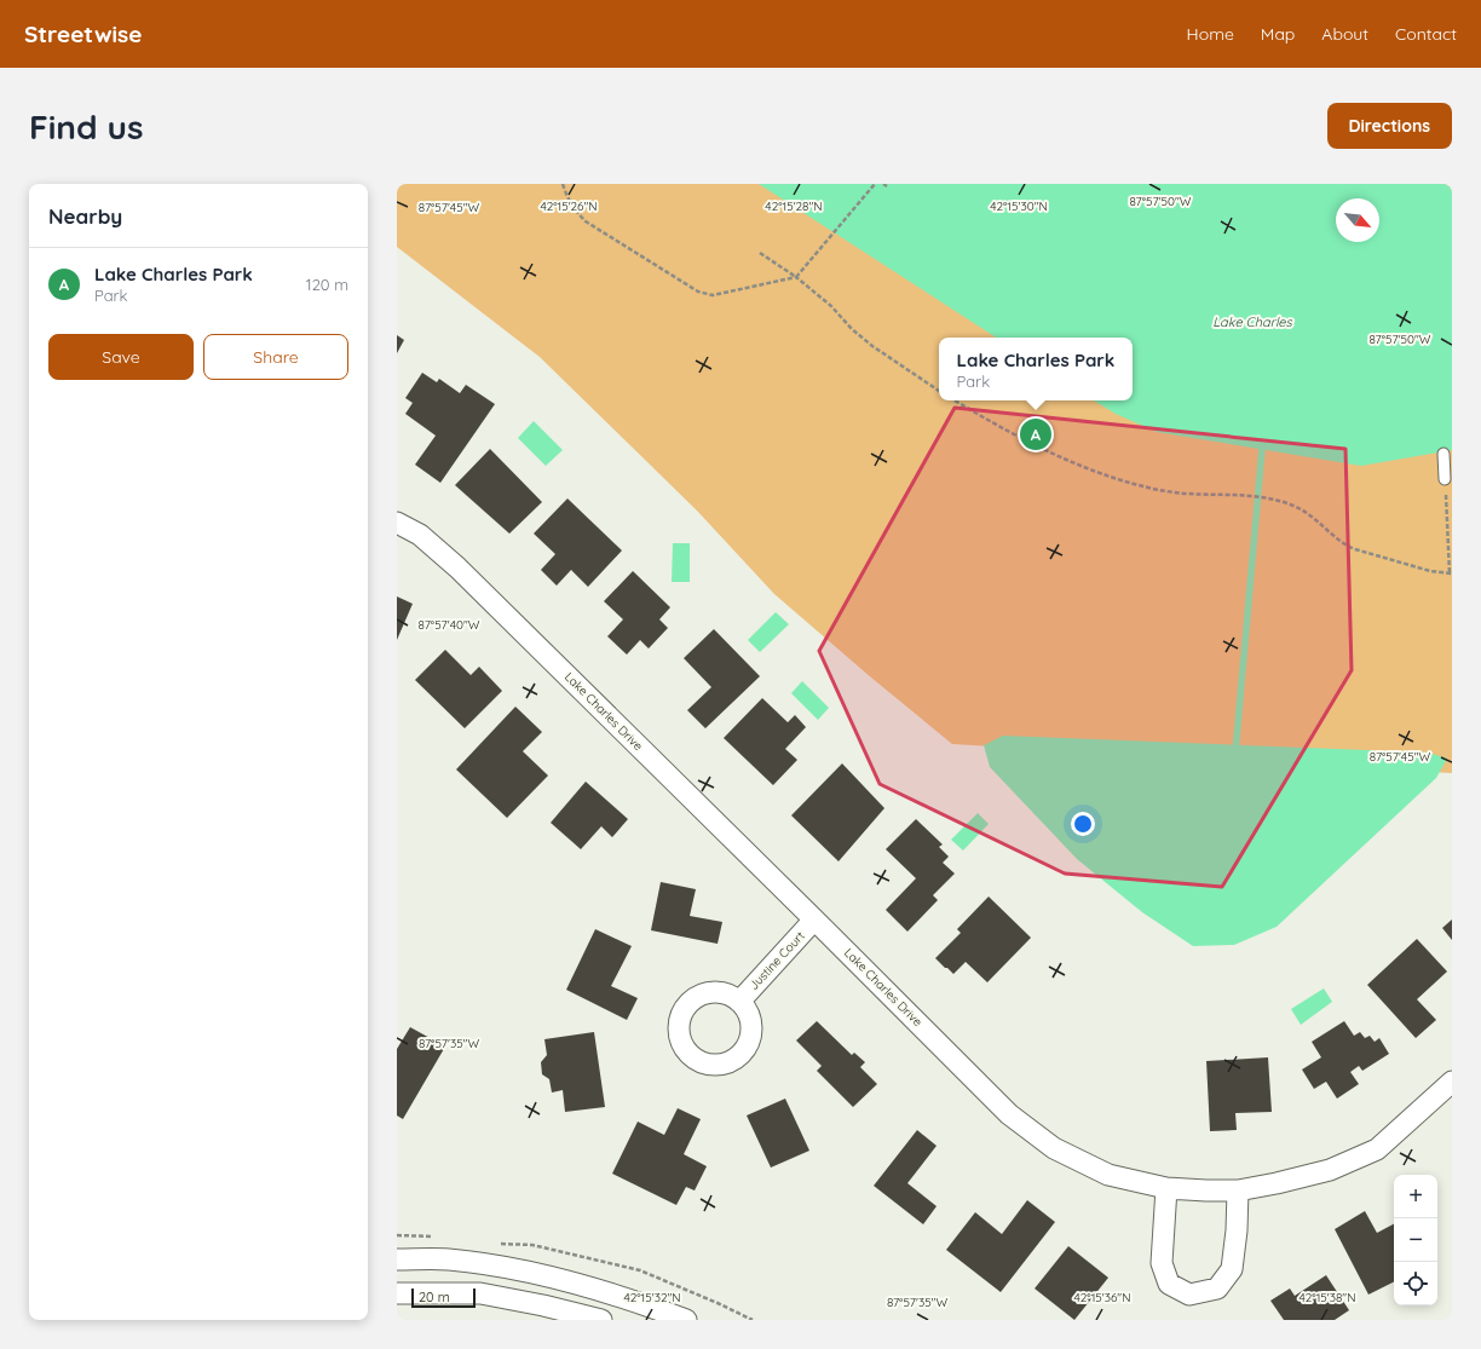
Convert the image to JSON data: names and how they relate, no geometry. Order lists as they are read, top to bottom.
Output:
{
  "streets": {
    "street": ["Lake Charles Drive", "Justine Court"]
  },
  "crossings": [
    ["Lake Charles Drive", "Justine Court"]
  ],
  "water": ["Lake Charles"],
  "scale_bar": "20 m",
  "north": "bottom right",
  "page": {
    "header": "Streetwise",
    "nav": [
      "Home",
      "Map",
      "About",
      "Contact"
    ],
    "buttons": [
      "Directions",
      ["Save", "Share"]
    ],
    "title": "Find us",
    "heading": "Nearby",
    "list": [
      {
        "mark": "A",
        "name": "Lake Charles Park",
        "note": "Park",
        "value": "120 m"
      }
    ],
    "popup": ["Lake Charles Park", "Park"],
    "pins": "A",
    "map_buttons": ["+", "−"],
    "scale": "20 m"
  },
  "coordinates": [
    "87°57'50\"W",
    "42°15'26\"N",
    "42°15'28\"N",
    "42°15'30\"N",
    "87°57'45\"W",
    "87°57'40\"W",
    "87°57'35\"W",
    "42°15'32\"N",
    "42°15'36\"N",
    "42°15'38\"N"
  ]
}
